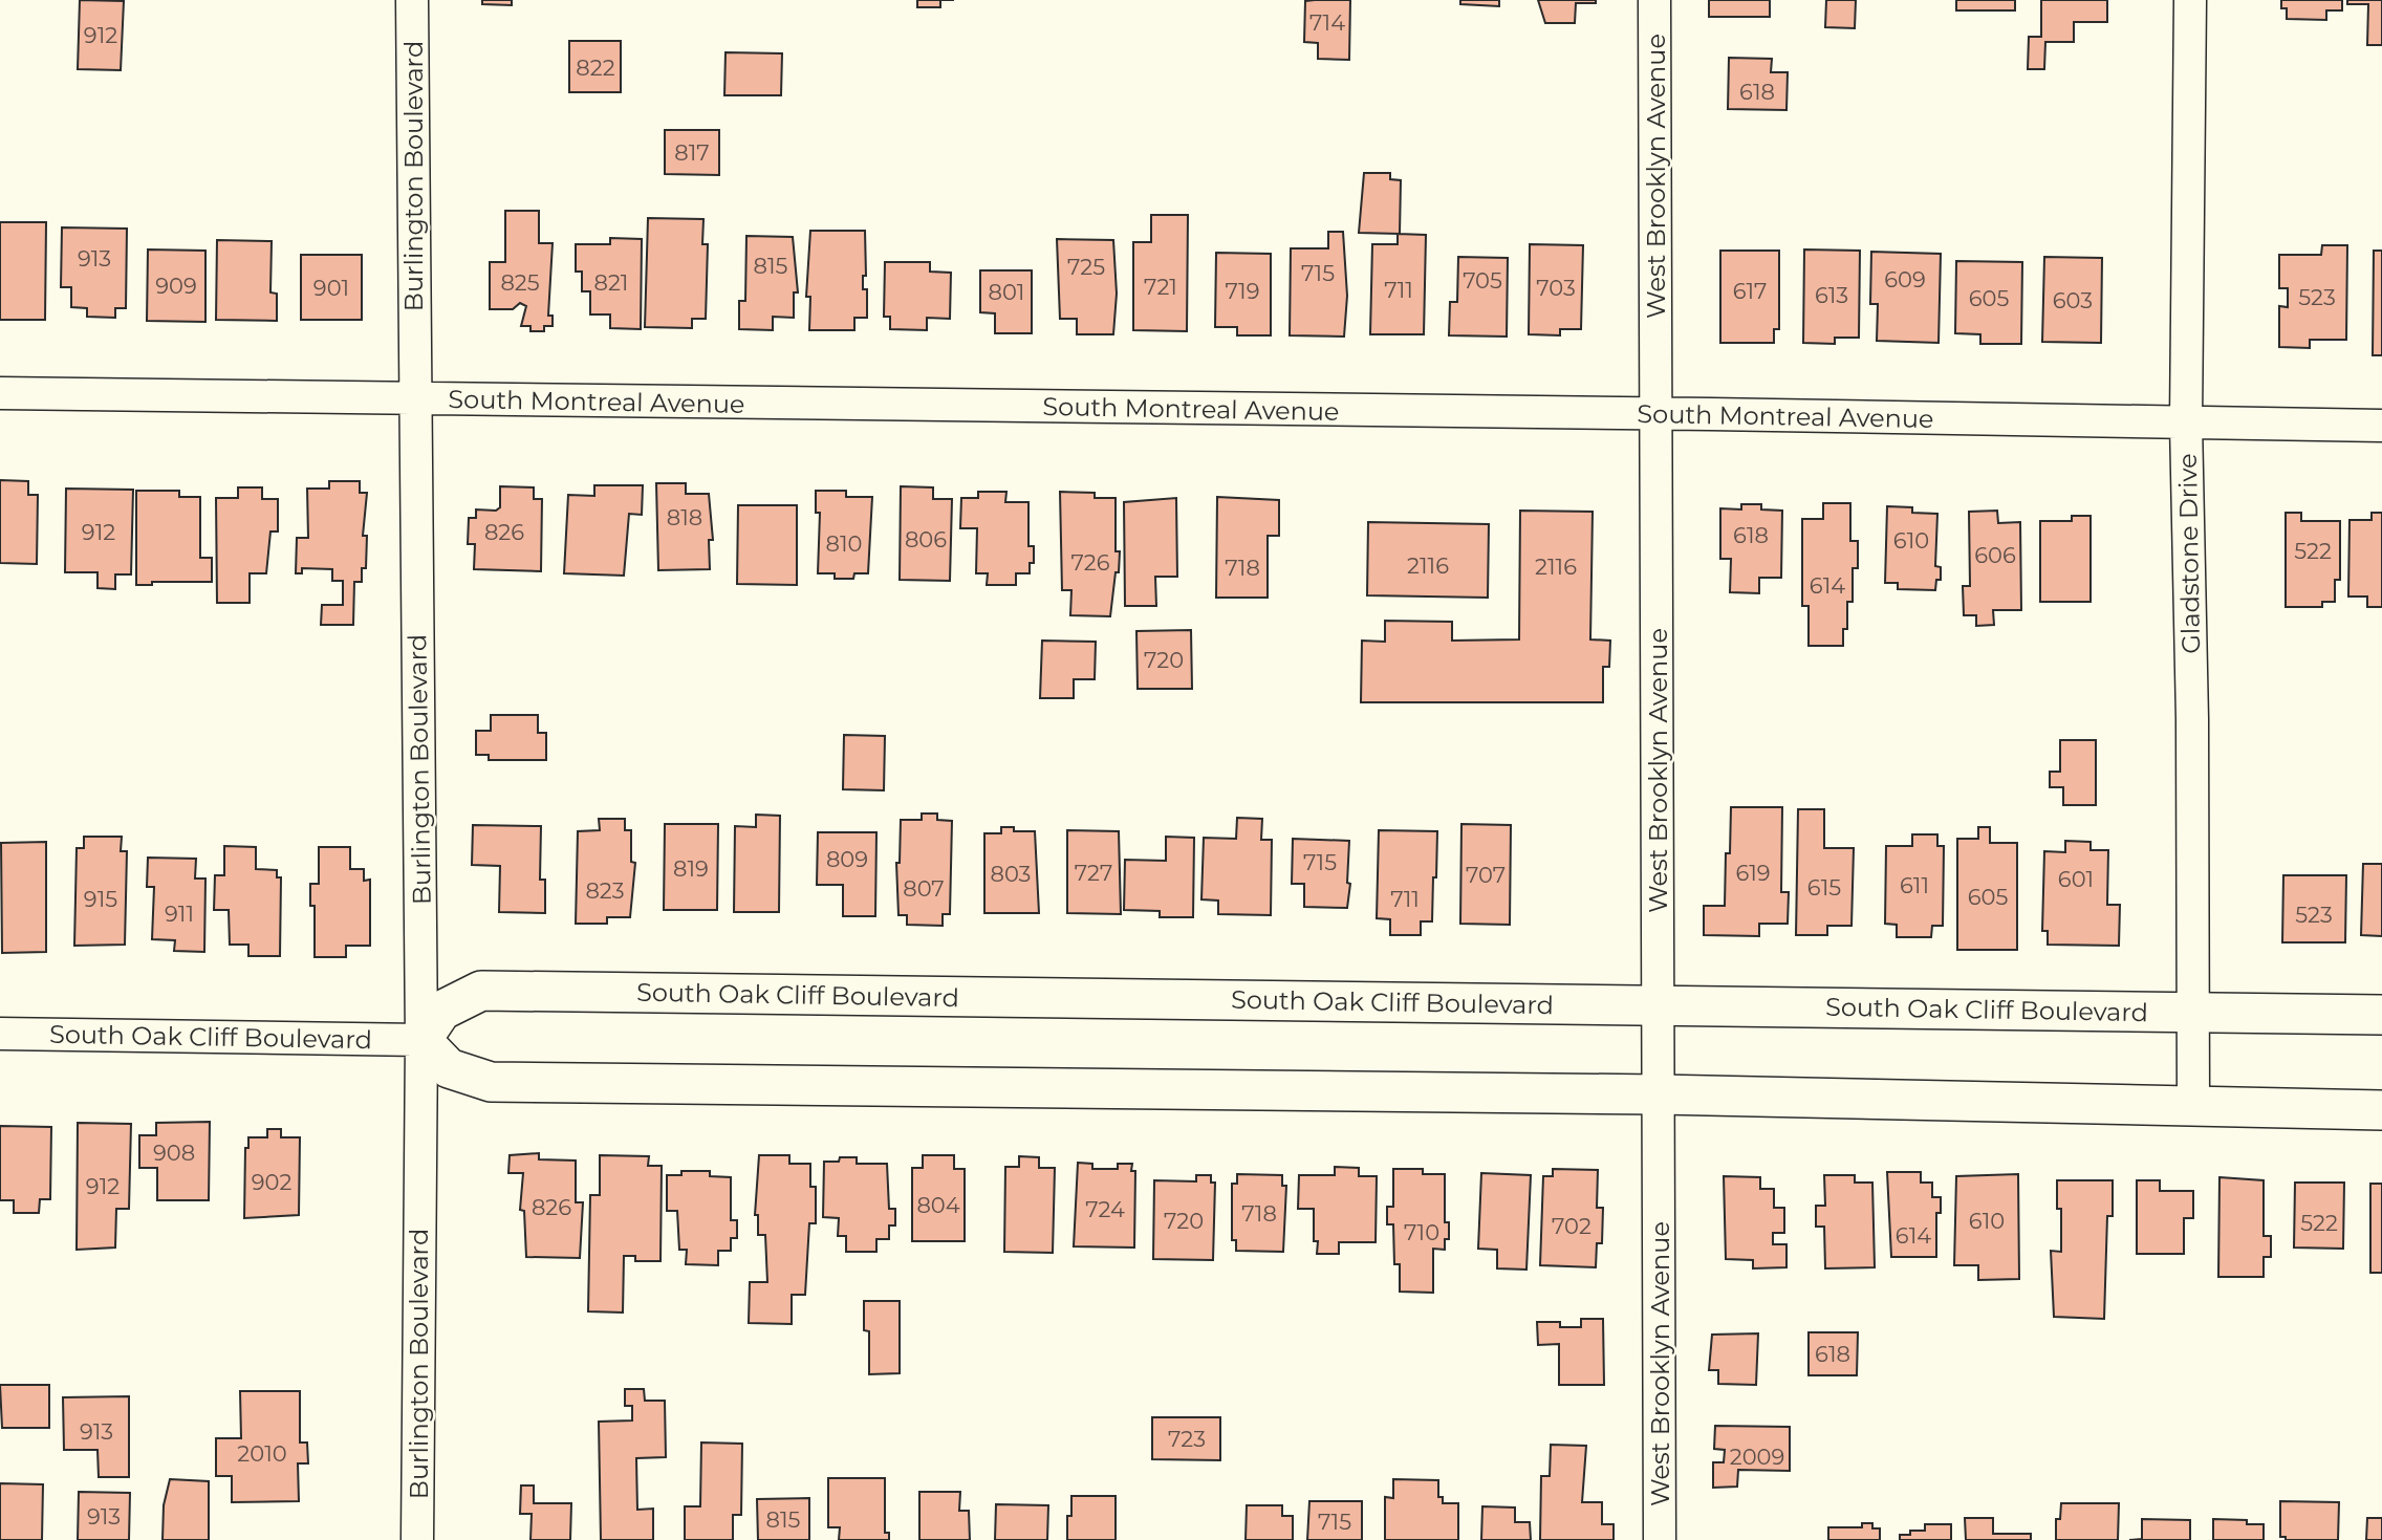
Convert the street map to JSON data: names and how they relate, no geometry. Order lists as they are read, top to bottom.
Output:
{
  "streets": {
    "street": [
      "Burlington Boulevard",
      "West Brooklyn Avenue",
      "South Montreal Avenue",
      "Gladstone Drive",
      "South Oak Cliff Boulevard"
    ]
  },
  "crossings": [
    ["Burlington Boulevard", "South Montreal Avenue"],
    ["Burlington Boulevard", "South Oak Cliff Boulevard"],
    ["West Brooklyn Avenue", "South Montreal Avenue"],
    ["West Brooklyn Avenue", "South Oak Cliff Boulevard"],
    ["South Montreal Avenue", "Gladstone Drive"],
    ["Gladstone Drive", "South Oak Cliff Boulevard"]
  ],
  "house_numbers": [
    "714",
    "912",
    "822",
    "618",
    "817",
    "913",
    "815",
    "725",
    "715",
    "609",
    "705",
    "825",
    "821",
    "909",
    "721",
    "901",
    "703",
    "711",
    "719",
    "617",
    "801",
    "613",
    "523",
    "605",
    "603",
    "818",
    "912",
    "826",
    "618",
    "806",
    "610",
    "810",
    "522",
    "606",
    "726",
    "2116",
    "2116",
    "718",
    "614",
    "720",
    "809",
    "715",
    "819",
    "727",
    "619",
    "803",
    "707",
    "601",
    "611",
    "615",
    "807",
    "823",
    "605",
    "915",
    "711",
    "911",
    "523",
    "908",
    "902",
    "912",
    "804",
    "826",
    "724",
    "718",
    "720",
    "610",
    "522",
    "702",
    "710",
    "614",
    "618",
    "913",
    "723",
    "2010",
    "2009",
    "913",
    "815",
    "715"
  ]
}
